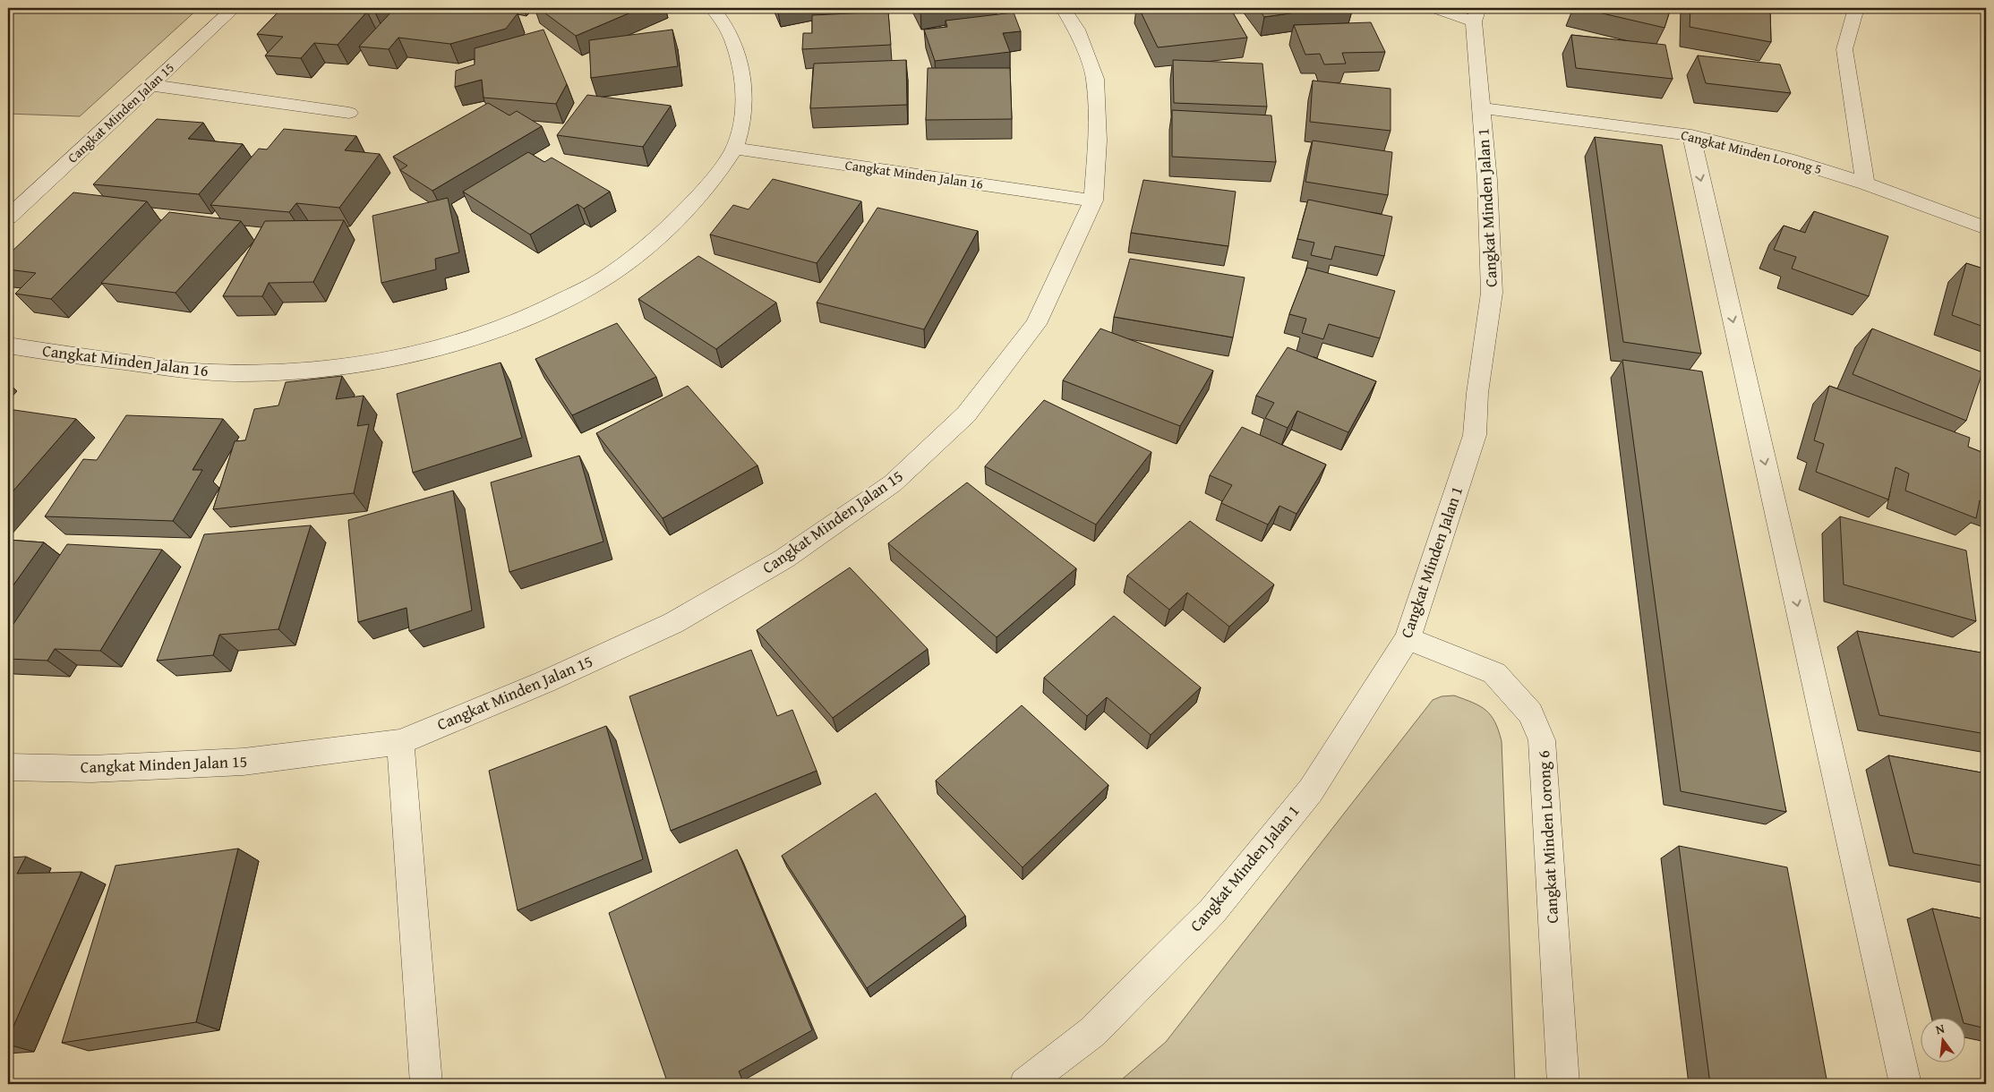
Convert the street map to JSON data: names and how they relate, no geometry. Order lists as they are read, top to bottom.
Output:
{
  "streets": {
    "street": [
      "Cangkat Minden Jalan 15",
      "Cangkat Minden Lorong 5",
      "Cangkat Minden Jalan 16",
      "Cangkat Minden Jalan 1",
      "Cangkat Minden Lorong 6"
    ]
  },
  "crossings": [
    ["Cangkat Minden Jalan 15", "Cangkat Minden Jalan 16"],
    ["Cangkat Minden Lorong 5", "Cangkat Minden Jalan 1"],
    ["Cangkat Minden Jalan 1", "Cangkat Minden Lorong 6"]
  ],
  "north": "top"
}
